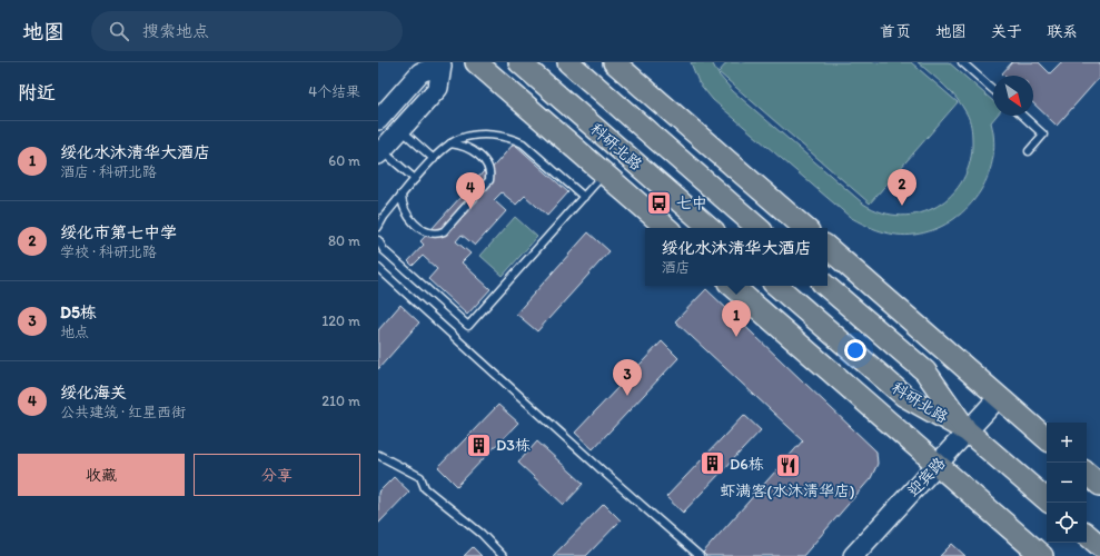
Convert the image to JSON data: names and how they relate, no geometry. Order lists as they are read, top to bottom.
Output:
{
  "streets": {
    "main road": ["科研北路", "迎宾路"]
  },
  "crossings": [
    ["科研北路", "迎宾路"]
  ],
  "places": {
    "bus stop": ["七中"],
    "building": ["D3栋", "D6栋"],
    "restaurant": ["虾满客(水沐清华店)"]
  },
  "north": "bottom right",
  "page": {
    "header": "地图",
    "search": "搜索地点",
    "nav": [
      "首页",
      "地图",
      "关于",
      "联系"
    ],
    "heading": ["附近", "4个结果"],
    "list": [
      {
        "mark": "1",
        "name": "绥化水沐清华大酒店",
        "note": "酒店 · 科研北路",
        "value": "60 m"
      },
      {
        "mark": "2",
        "name": "绥化市第七中学",
        "note": "学校 · 科研北路",
        "value": "80 m"
      },
      {
        "mark": "3",
        "name": "D5栋",
        "note": "地点",
        "value": "120 m"
      },
      {
        "mark": "4",
        "name": "绥化海关",
        "note": "公共建筑 · 红星西街",
        "value": "210 m"
      }
    ],
    "pins": [
      "2",
      "4",
      "1",
      "3"
    ],
    "popup": ["绥化水沐清华大酒店", "酒店"],
    "map_buttons": ["+", "−"],
    "buttons": ["收藏", "分享"]
  }
}
